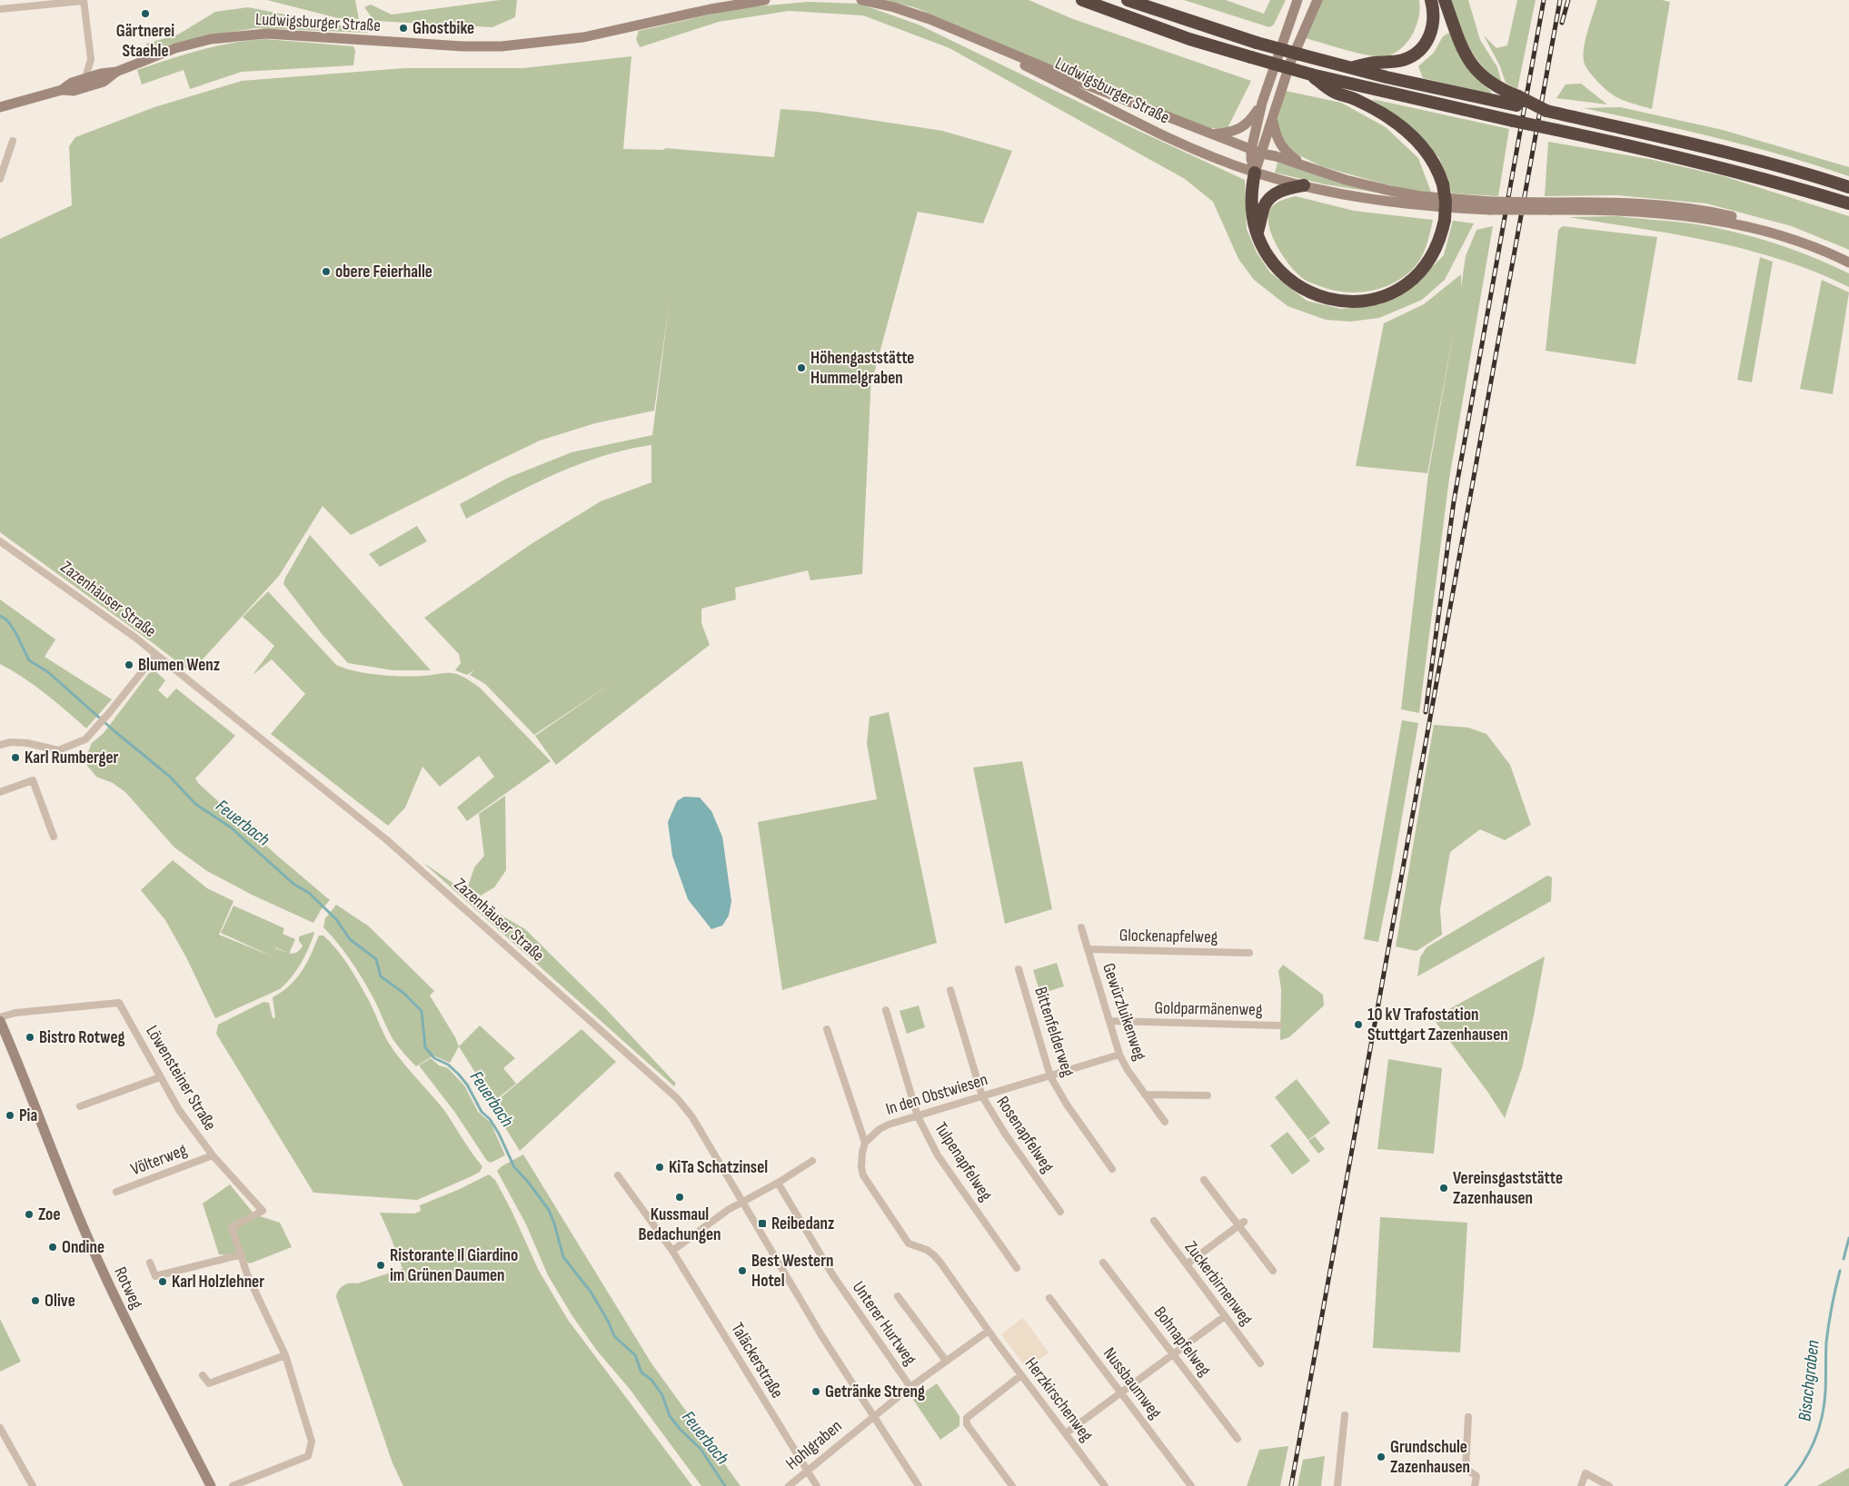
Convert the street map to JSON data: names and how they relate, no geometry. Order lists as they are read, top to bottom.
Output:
{
  "streets": {
    "main road": ["Ludwigsburger Straße", "Rotweg"],
    "street": [
      "Zazenhäuser Straße",
      "Glockenapfelweg",
      "Goldparmänenweg",
      "Gewürzluikenweg",
      "Bittenfelderweg",
      "Löwensteiner Straße",
      "In den Obstwiesen",
      "Rosenapfelweg",
      "Völterweg",
      "Tulpenapfelweg",
      "Zuckerbirnenweg",
      "Unterer Hurtweg",
      "Bohnapfelweg",
      "Taläckerstraße",
      "Nussbaumweg",
      "Herzkirschenweg",
      "Hohlgraben"
    ]
  },
  "crossings": [
    ["Zazenhäuser Straße", "Hohlgraben"],
    ["Glockenapfelweg", "Gewürzluikenweg"],
    ["Goldparmänenweg", "Gewürzluikenweg"],
    ["Gewürzluikenweg", "In den Obstwiesen"],
    ["Bittenfelderweg", "In den Obstwiesen"],
    ["Löwensteiner Straße", "Völterweg"],
    ["In den Obstwiesen", "Rosenapfelweg"],
    ["In den Obstwiesen", "Tulpenapfelweg"],
    ["Unterer Hurtweg", "Hohlgraben"],
    ["Taläckerstraße", "Hohlgraben"],
    ["Herzkirschenweg", "Hohlgraben"]
  ],
  "water": ["Feuerbach", "Bisachgraben"],
  "places": {
    "other": [
      "Gärtnerei Staehle",
      "Ghostbike",
      "obere Feierhalle",
      "Höhengaststätte Hummelgraben",
      "Blumen Wenz",
      "Karl Rumberger",
      "10 kV Trafostation Stuttgart Zazenhausen",
      "Bistro Rotweg",
      "Pia",
      "KiTa Schatzinsel",
      "Vereinsgaststätte Zazenhausen",
      "Kussmaul Bedachungen",
      "Zoe",
      "Ondine",
      "Ristorante Il Giardino im Grünen Daumen",
      "Best Western Hotel",
      "Karl Holzlehner",
      "Olive",
      "Getränke Streng",
      "Grundschule Zazenhausen"
    ],
    "transit": ["Reibedanz"]
  }
}
